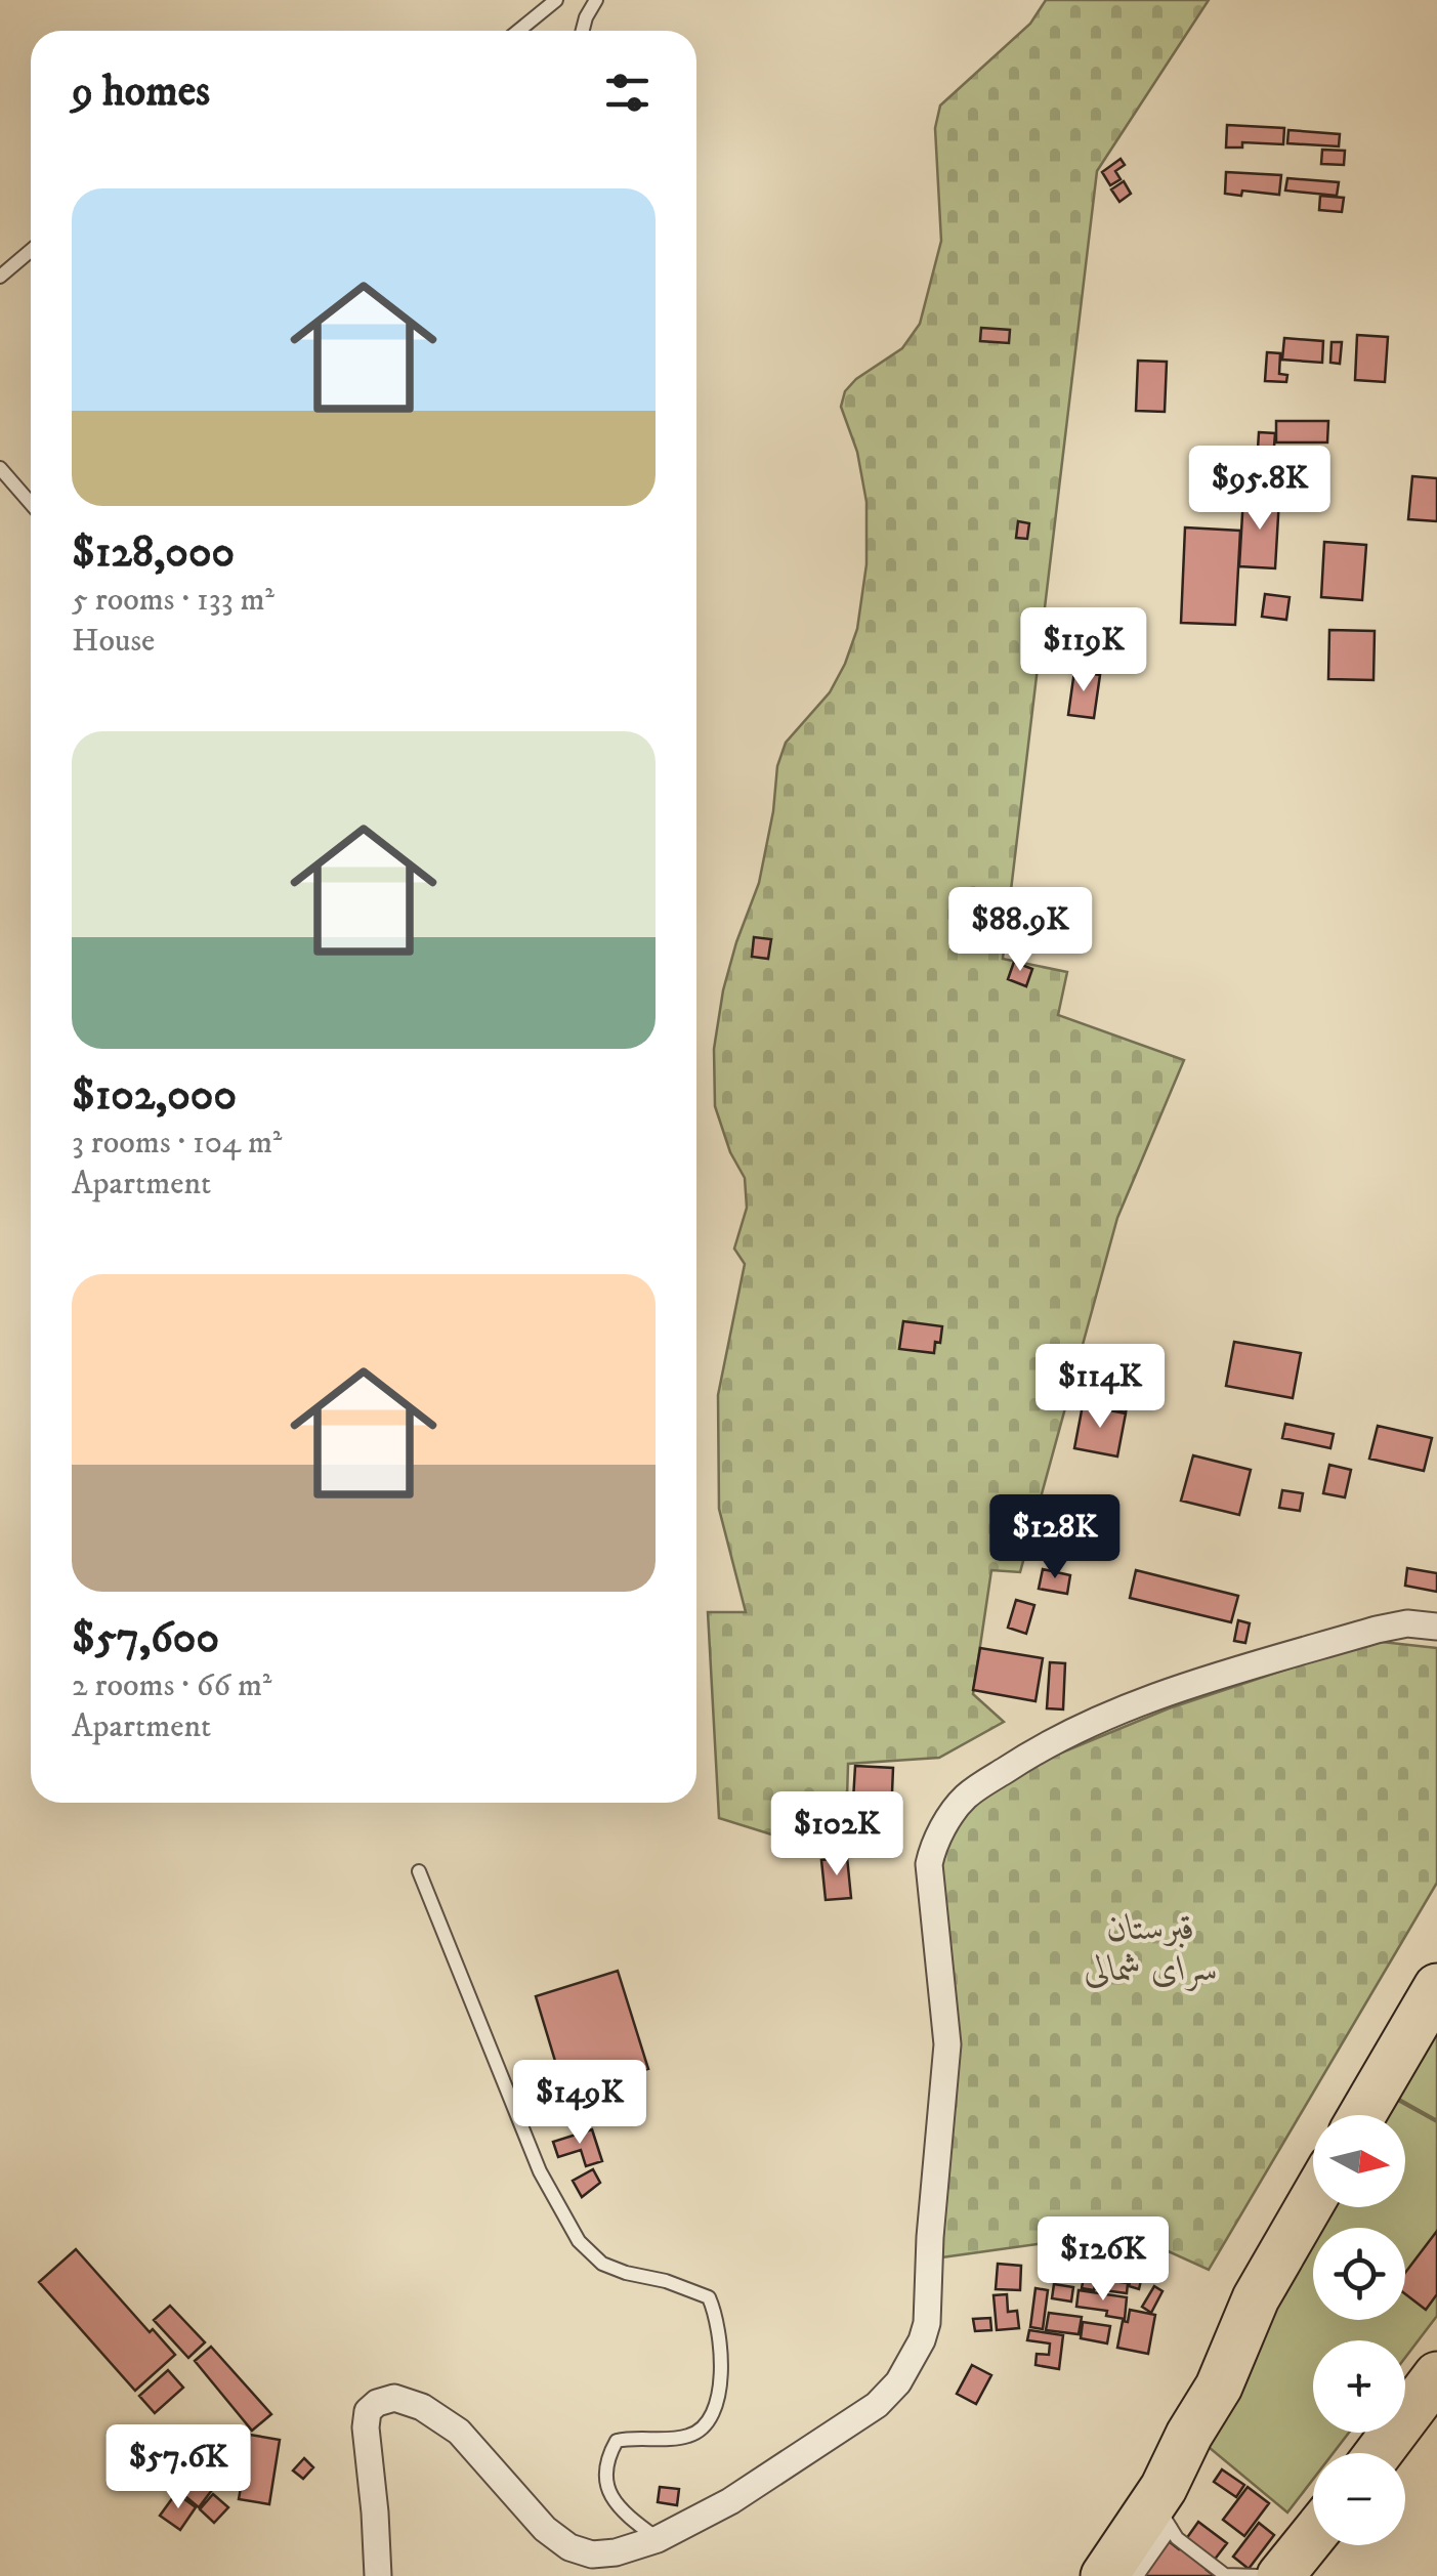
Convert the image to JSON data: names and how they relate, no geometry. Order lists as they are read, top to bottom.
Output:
{
  "parks": ["قبرستان سرای شمالی"],
  "north": "right",
  "page": {
    "heading": "9 homes",
    "list": [
      {
        "name": "$128,000",
        "note": "5 rooms · 133 m² · House"
      },
      {
        "name": "$102,000",
        "note": "3 rooms · 104 m² · Apartment"
      },
      {
        "name": "$57,600",
        "note": "2 rooms · 66 m² · Apartment"
      }
    ],
    "price": [
      "$95.8K",
      "$119K",
      "$88.9K",
      "$114K",
      "$128K",
      "$102K",
      "$149K",
      "$126K",
      "$57.6K"
    ],
    "map_buttons": ["+", "−"]
  }
}
